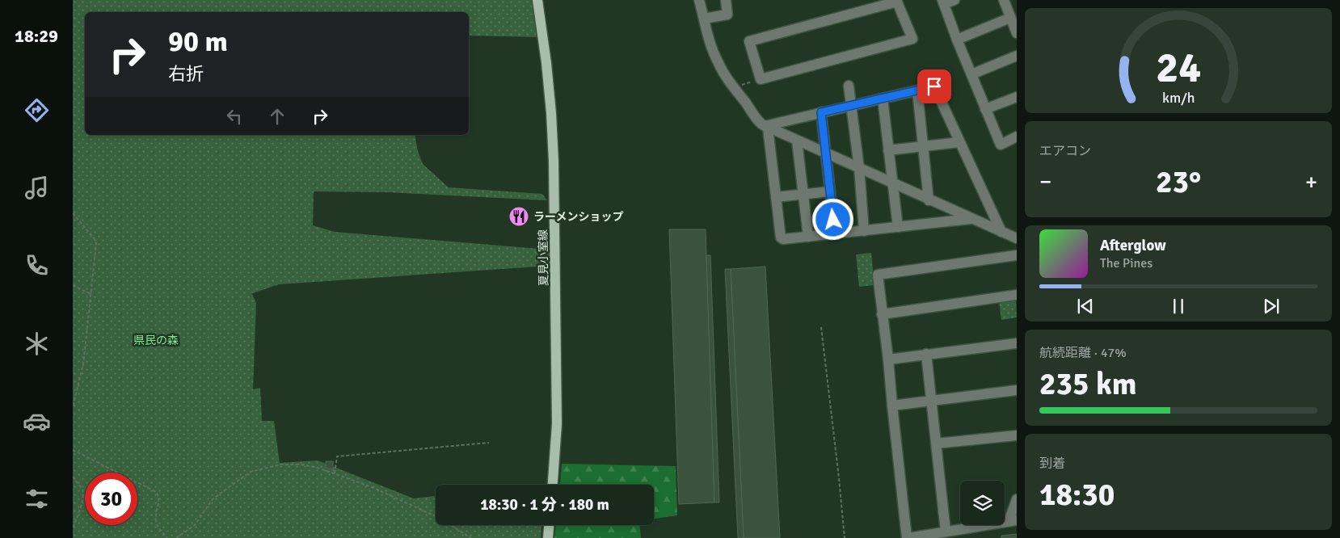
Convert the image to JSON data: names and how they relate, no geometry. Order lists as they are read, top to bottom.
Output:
{
  "streets": {
    "main road": ["夏見小室線"]
  },
  "parks": ["県民の森"],
  "places": {
    "restaurant": ["ラーメンショップ"]
  },
  "page": {
    "tabs": "18:29",
    "turn": ["90 m", "右折"],
    "tile": [
      "エアコン",
      ["航続距離 · 47%", "235 km"],
      ["到着", "18:30"]
    ],
    "heat": ["−", "23°", "+"],
    "song": ["Afterglow", "The Pines"],
    "limit": "30",
    "trip": "18:30 · 1 分 · 180 m",
    "gauge": ["24", "km/h"]
  }
}
